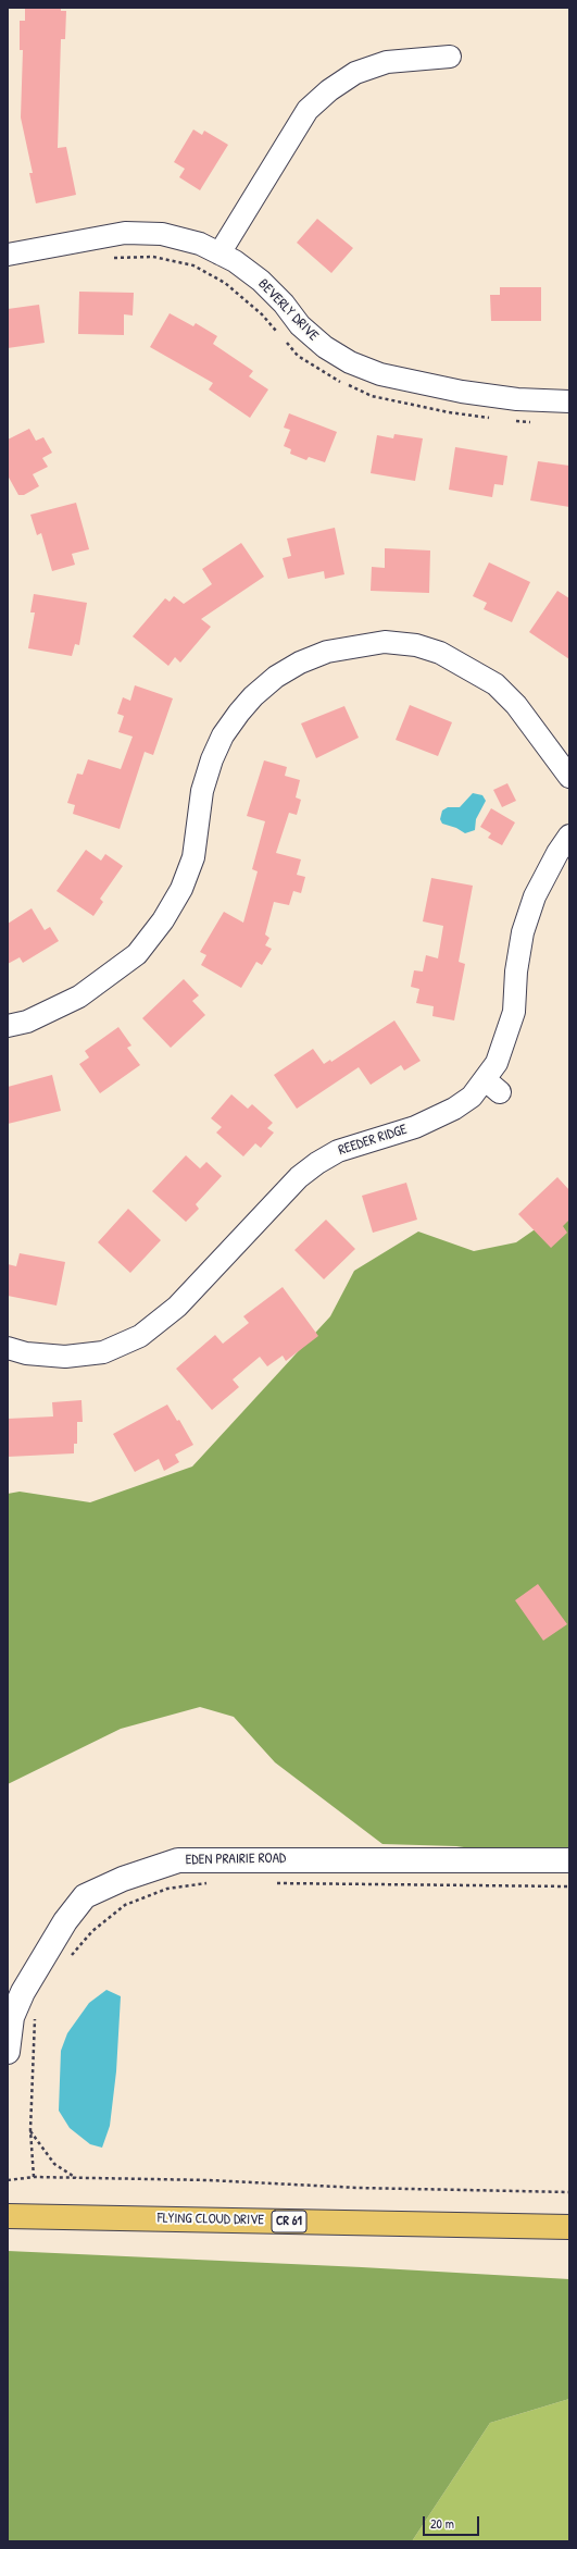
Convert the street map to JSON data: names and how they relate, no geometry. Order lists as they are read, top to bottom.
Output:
{
  "streets": {
    "main road": ["FLYING CLOUD DRIVE", "CR 61"],
    "street": ["BEVERLY DRIVE", "REEDER RIDGE", "EDEN PRAIRIE ROAD"]
  },
  "scale_bar": "20 m"
}
